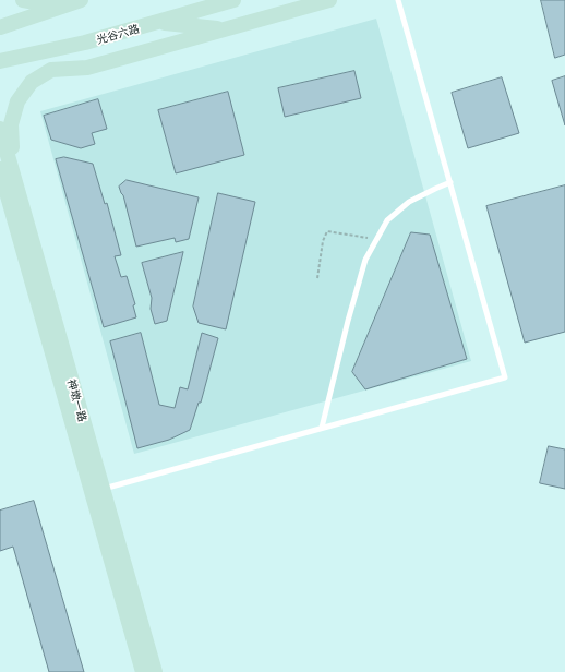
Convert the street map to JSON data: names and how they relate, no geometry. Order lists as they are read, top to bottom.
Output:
{
  "streets": {
    "main road": ["光谷六路", "神墩一路"]
  }
}
